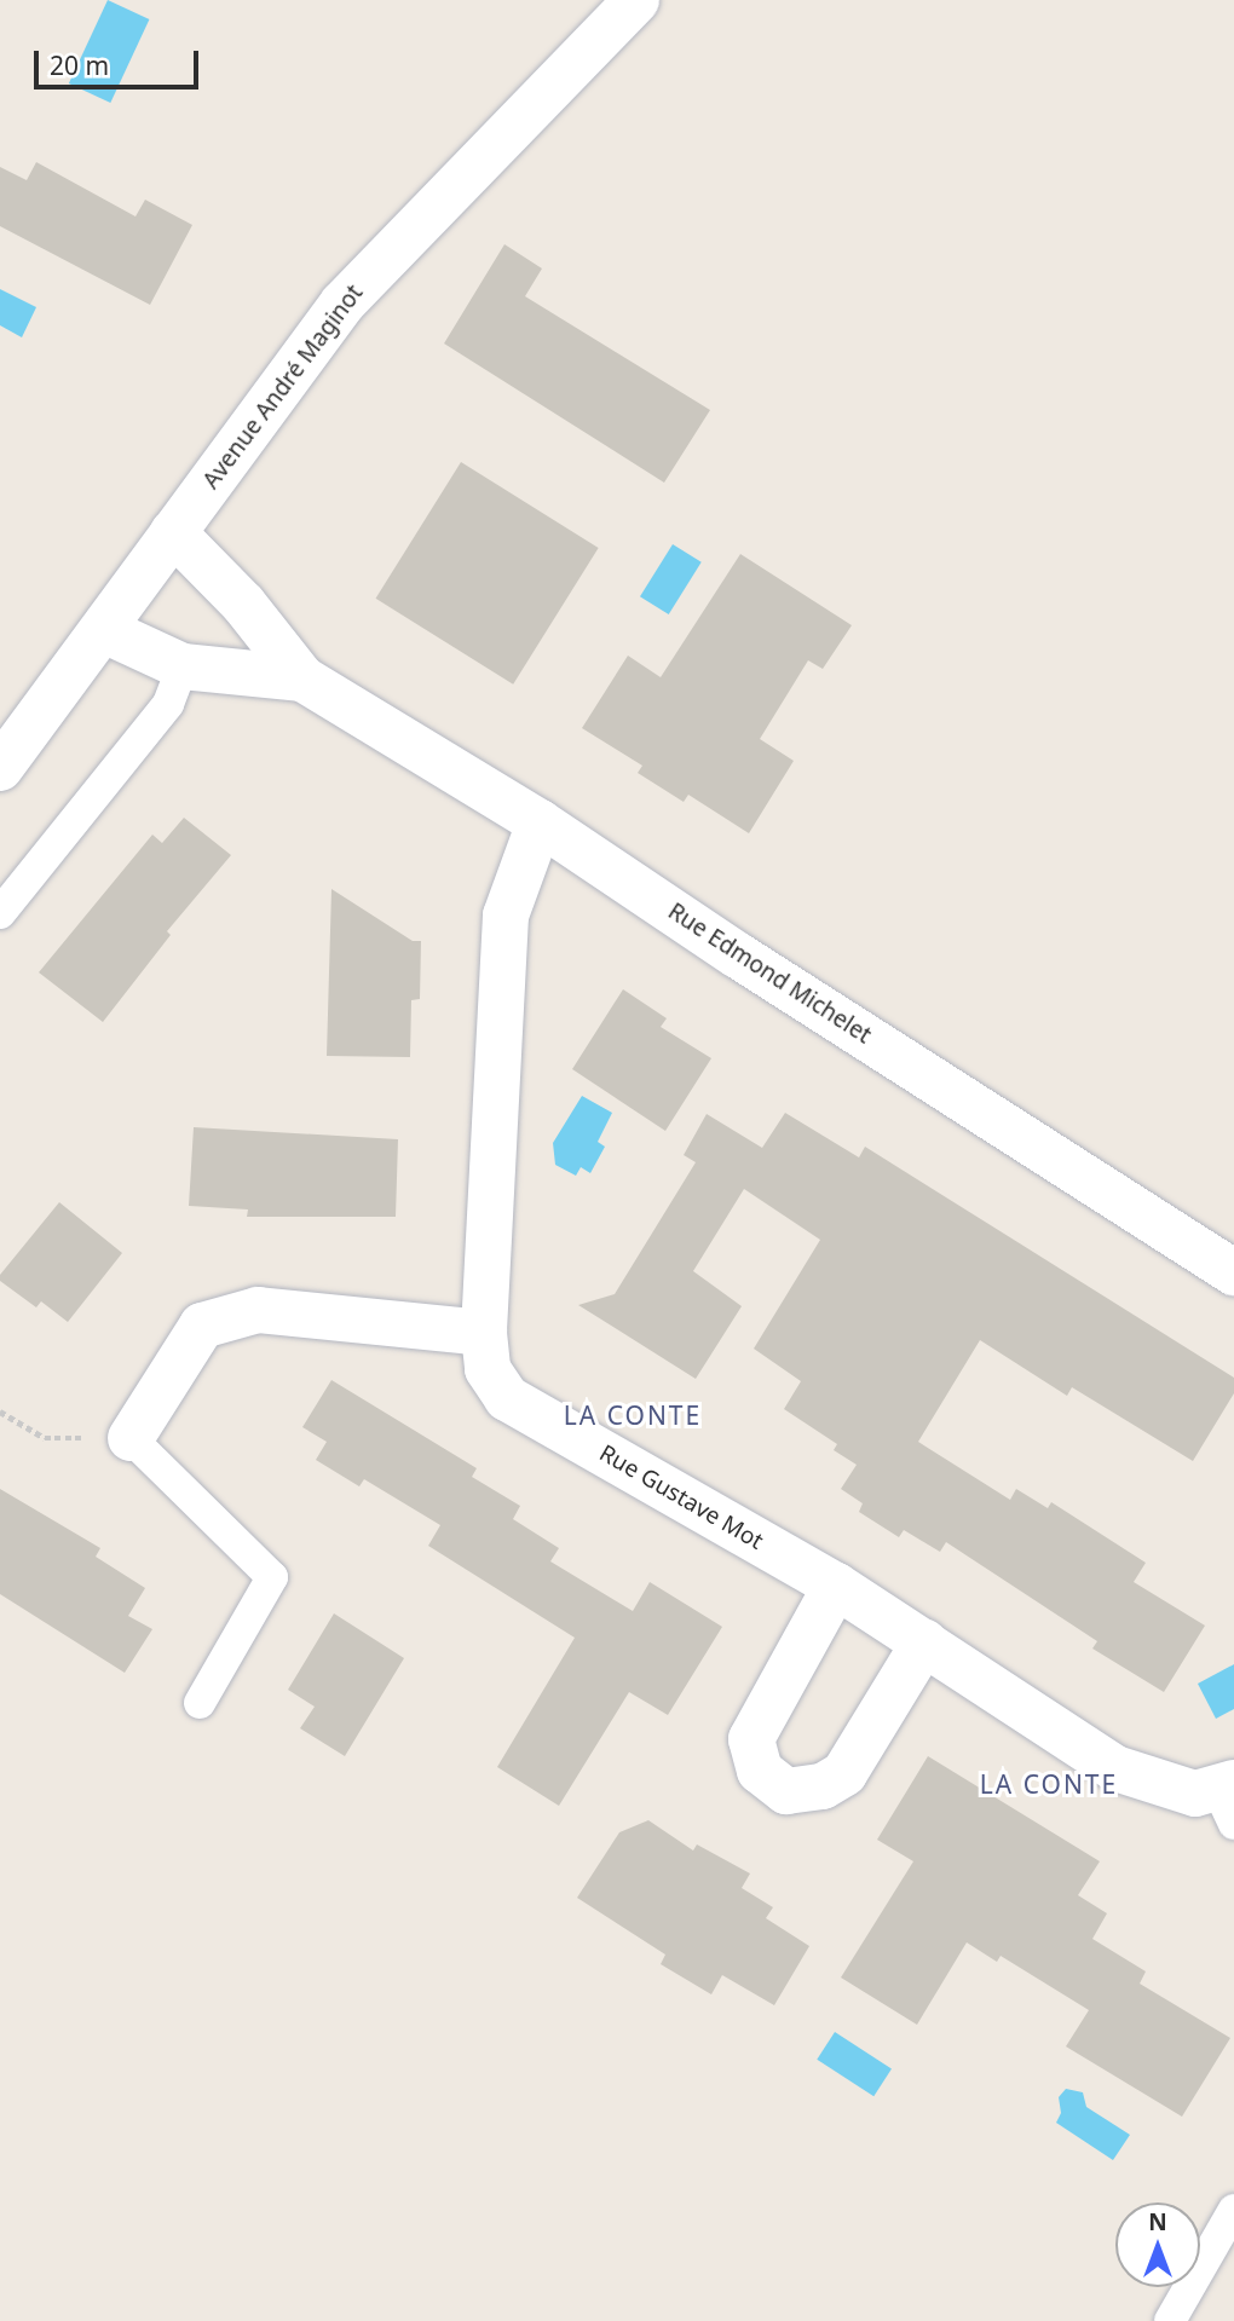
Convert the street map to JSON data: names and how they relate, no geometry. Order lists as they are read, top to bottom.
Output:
{
  "streets": {
    "street": ["Avenue André Maginot", "Rue Edmond Michelet", "Rue Gustave Mot"]
  },
  "crossings": [
    ["Avenue André Maginot", "Rue Edmond Michelet"],
    ["Rue Edmond Michelet", "Rue Gustave Mot"]
  ],
  "districts": ["LA CONTE", "LA CONTE"],
  "scale_bar": "20 m",
  "north": "top"
}
